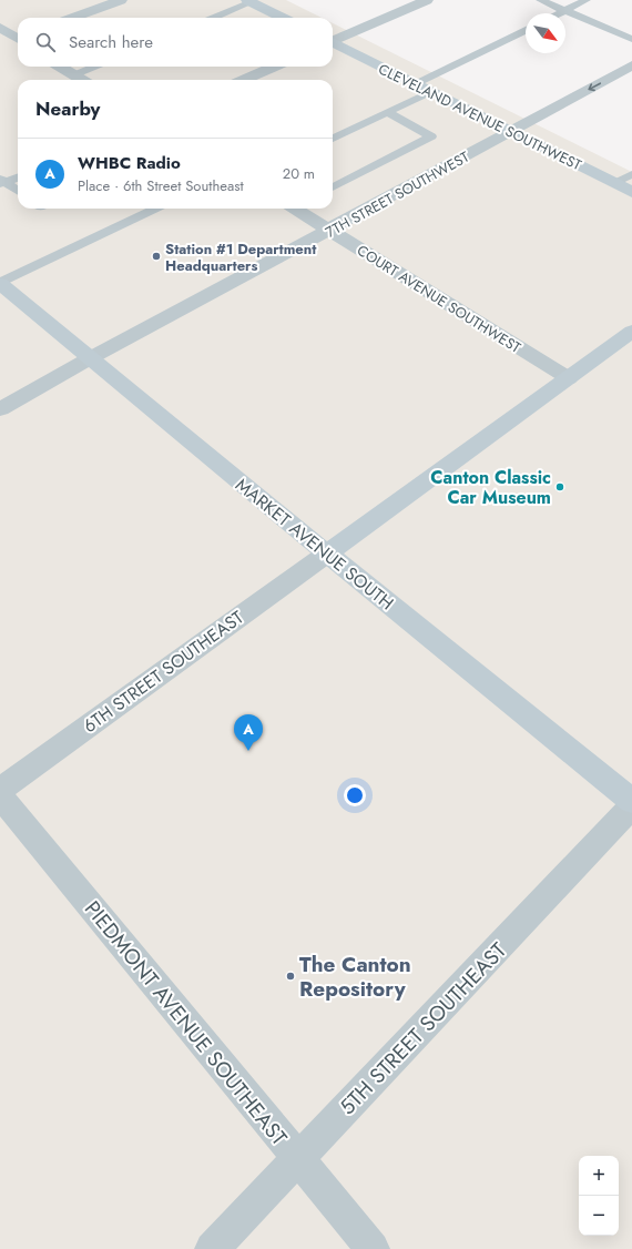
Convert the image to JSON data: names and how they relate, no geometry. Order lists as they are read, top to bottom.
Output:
{
  "streets": {
    "street": [
      "CLEVELAND AVENUE SOUTHWEST",
      "7TH STREET SOUTHWEST",
      "COURT AVENUE SOUTHWEST",
      "MARKET AVENUE SOUTH",
      "6TH STREET SOUTHEAST",
      "PIEDMONT AVENUE SOUTHEAST",
      "5TH STREET SOUTHEAST"
    ]
  },
  "crossings": [
    ["CLEVELAND AVENUE SOUTHWEST", "7TH STREET SOUTHWEST"],
    ["7TH STREET SOUTHWEST", "COURT AVENUE SOUTHWEST"],
    ["7TH STREET SOUTHWEST", "MARKET AVENUE SOUTH"],
    ["MARKET AVENUE SOUTH", "6TH STREET SOUTHEAST"],
    ["PIEDMONT AVENUE SOUTHEAST", "5TH STREET SOUTHEAST"]
  ],
  "places": ["Station #1 Department Headquarters", "Canton Classic Car Museum", "The Canton Repository"],
  "north": "bottom right",
  "page": {
    "search": "Search here",
    "heading": "Nearby",
    "list": [
      {
        "mark": "A",
        "name": "WHBC Radio",
        "note": "Place · 6th Street Southeast",
        "value": "20 m"
      }
    ],
    "pins": "A",
    "map_buttons": ["+", "−"]
  }
}
